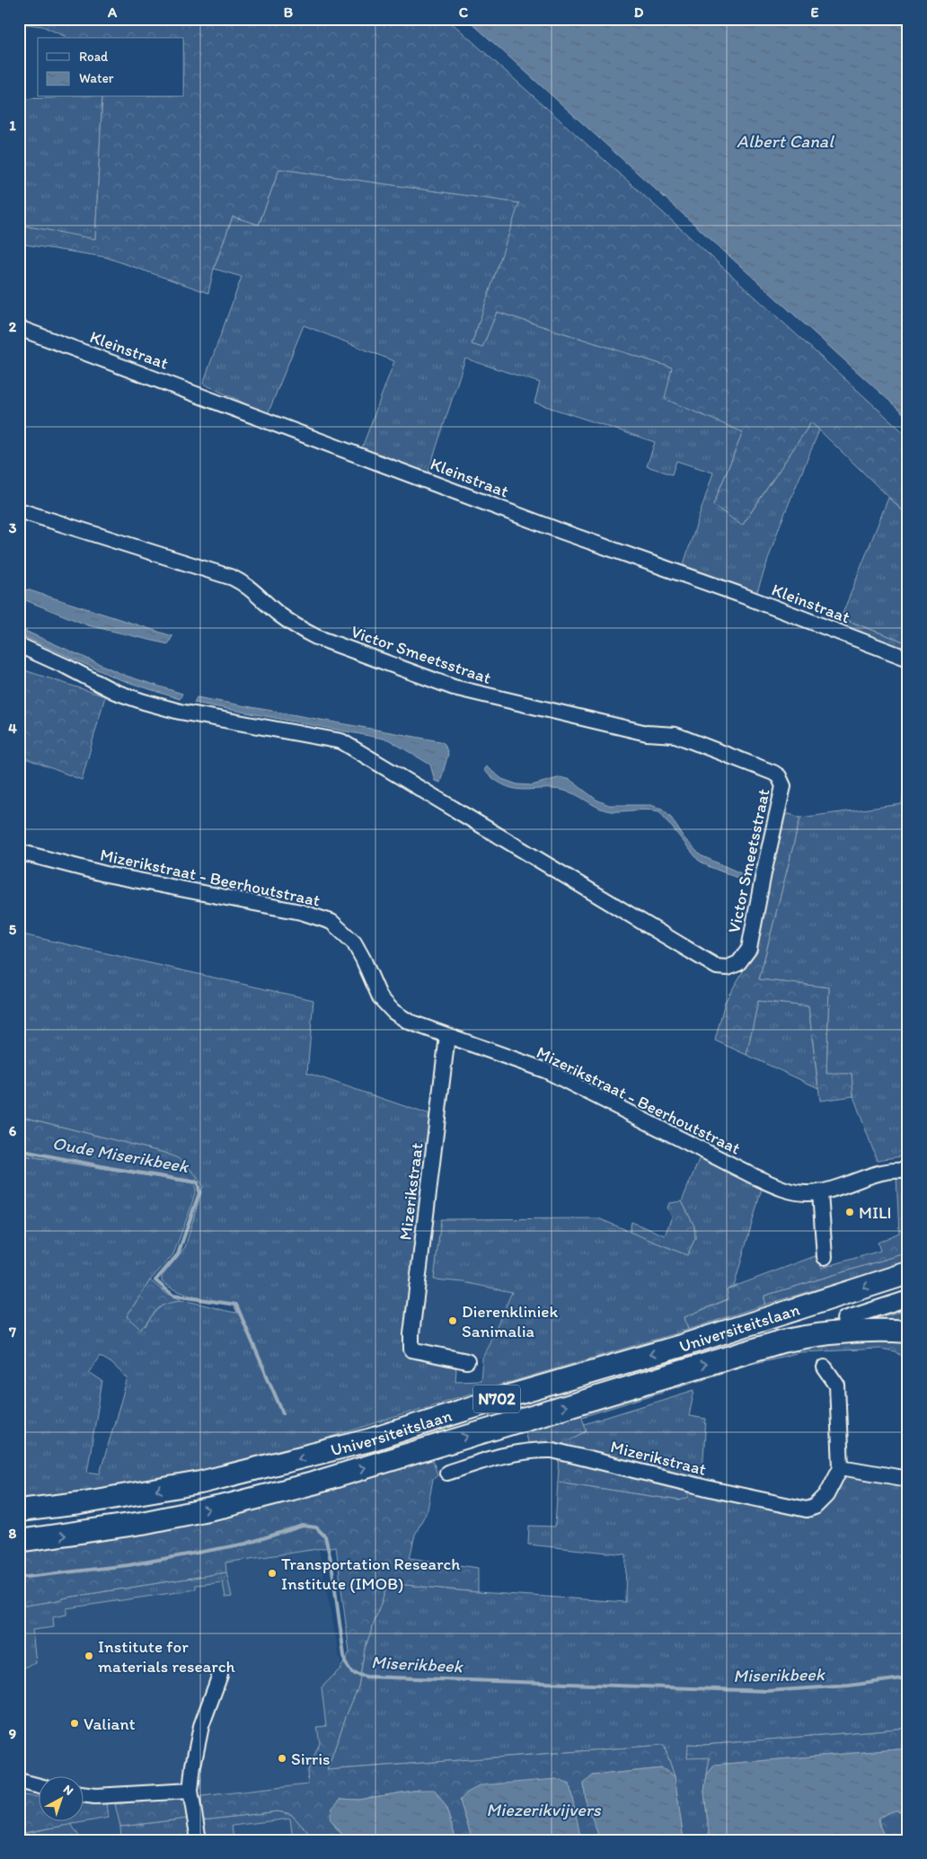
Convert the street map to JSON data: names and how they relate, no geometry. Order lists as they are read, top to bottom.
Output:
{
  "streets": {
    "highway": ["Universiteitslaan", "N702"],
    "street": [
      "Kleinstraat",
      "Victor Smeetsstraat",
      "Mizerikstraat - Beerhoutstraat",
      "Mizerikstraat"
    ]
  },
  "crossings": [
    ["Mizerikstraat - Beerhoutstraat", "Mizerikstraat"]
  ],
  "water": [
    "Albert Canal",
    "Oude Miserikbeek",
    "Miserikbeek",
    "Miezerikvijvers"
  ],
  "places": [
    "MILI",
    "Dierenkliniek Sanimalia",
    "Transportation Research Institute (IMOB)",
    "Institute for materials research",
    "Valiant",
    "Sirris"
  ],
  "legend": ["Road", "Water"],
  "north": "top right",
  "grid": {
    "columns": [
      "A",
      "B",
      "C",
      "D",
      "E"
    ],
    "rows": [
      "1",
      "2",
      "3",
      "4",
      "5",
      "6",
      "7",
      "8",
      "9"
    ]
  }
}
